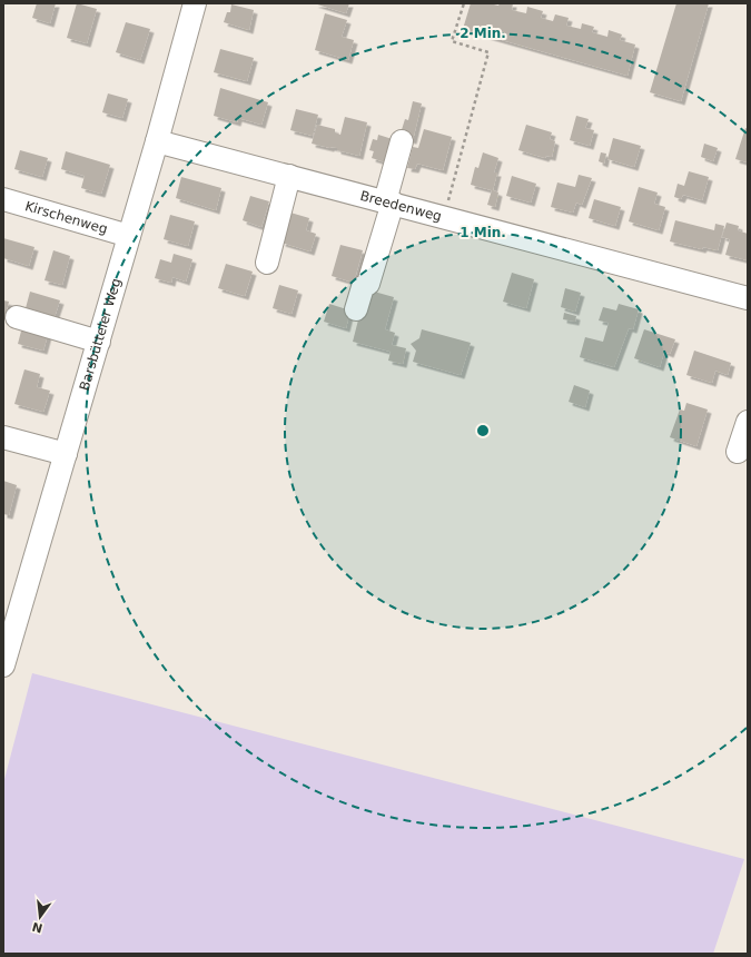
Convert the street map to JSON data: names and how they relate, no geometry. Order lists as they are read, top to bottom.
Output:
{
  "streets": {
    "street": ["Breedenweg", "Kirschenweg", "Barsbütteler Weg"]
  },
  "crossings": [
    ["Breedenweg", "Barsbütteler Weg"],
    ["Kirschenweg", "Barsbütteler Weg"]
  ],
  "north": "bottom",
  "rings": ["2 Min.", "1 Min."]
}
